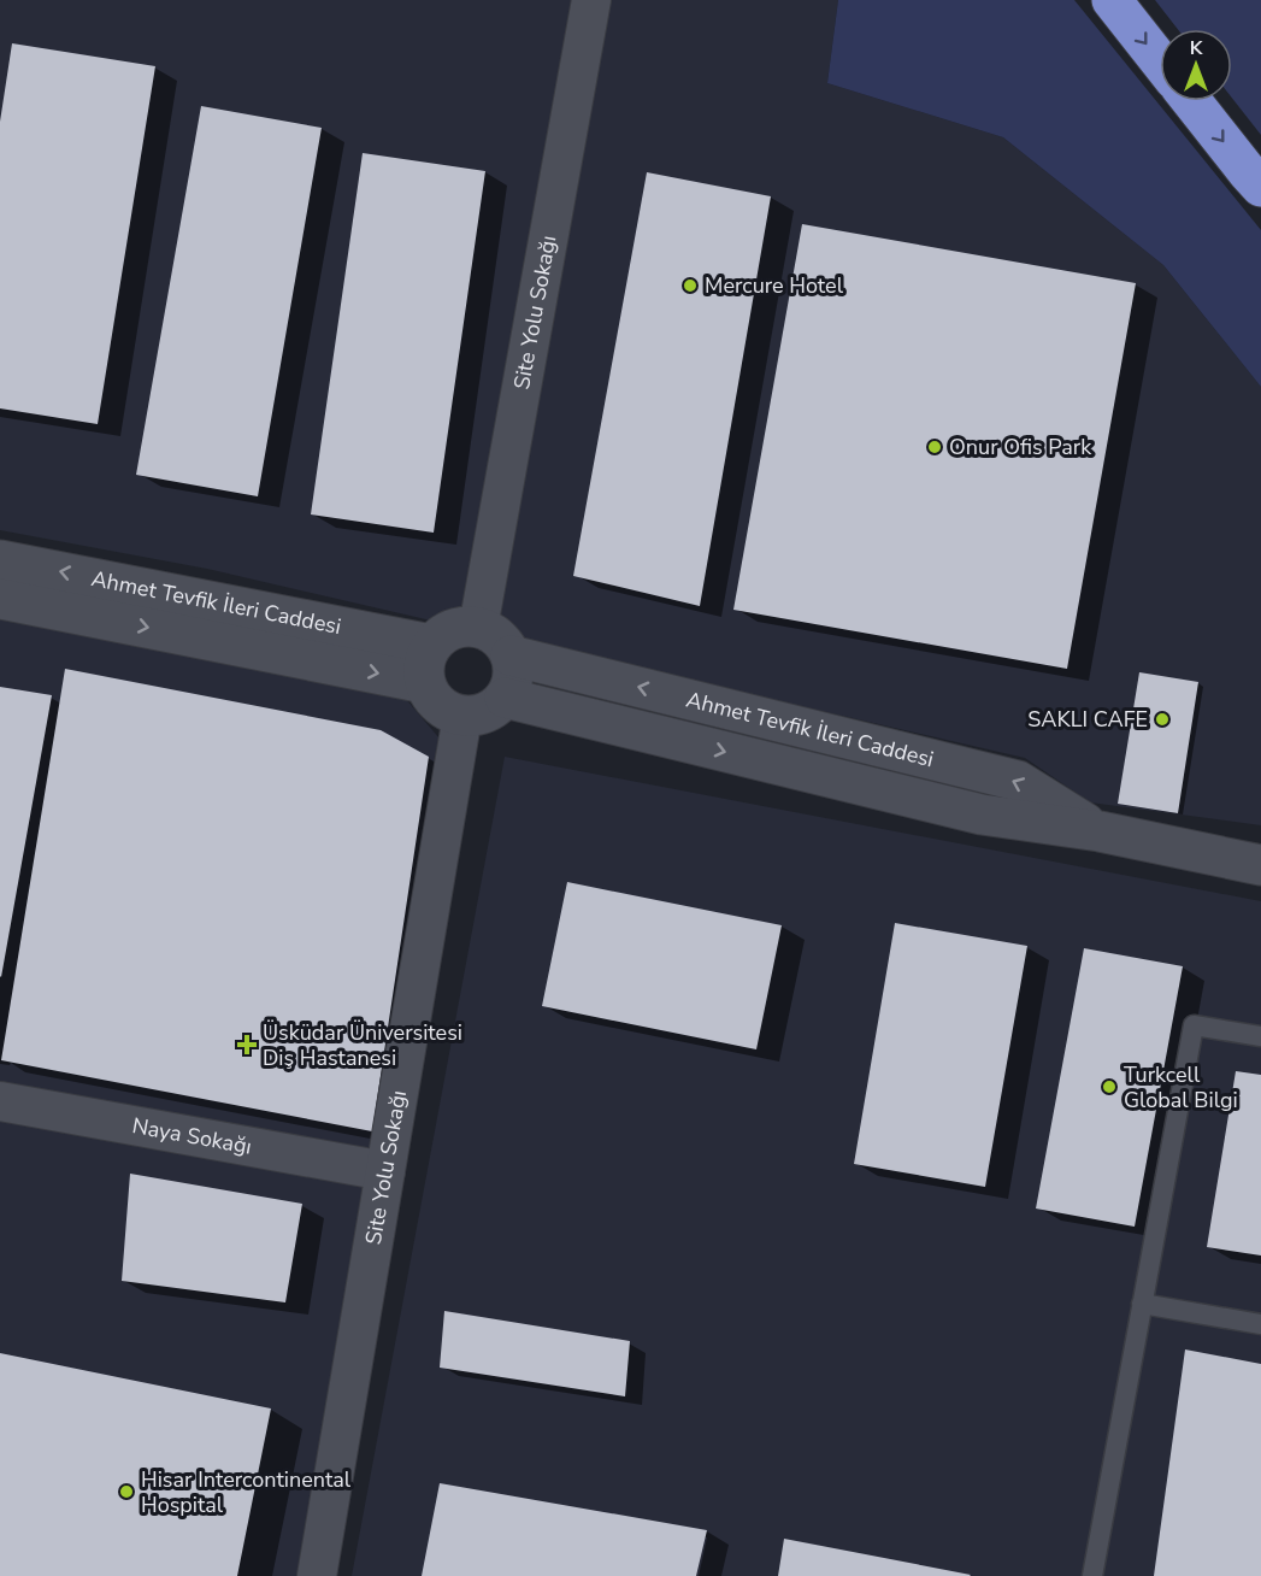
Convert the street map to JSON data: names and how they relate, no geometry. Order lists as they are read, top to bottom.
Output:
{
  "streets": {
    "street": ["Site Yolu Sokağı", "Ahmet Tevfik İleri Caddesi", "Naya Sokağı"]
  },
  "crossings": [
    ["Site Yolu Sokağı", "Ahmet Tevfik İleri Caddesi"],
    ["Site Yolu Sokağı", "Naya Sokağı"]
  ],
  "places": {
    "other": [
      "Mercure Hotel",
      "Onur Ofis Park",
      "SAKLI CAFE",
      "Turkcell Global Bilgi",
      "Hisar Intercontinental Hospital"
    ],
    "health": ["Üsküdar Üniversitesi Diş Hastanesi"]
  },
  "north": "top"
}
